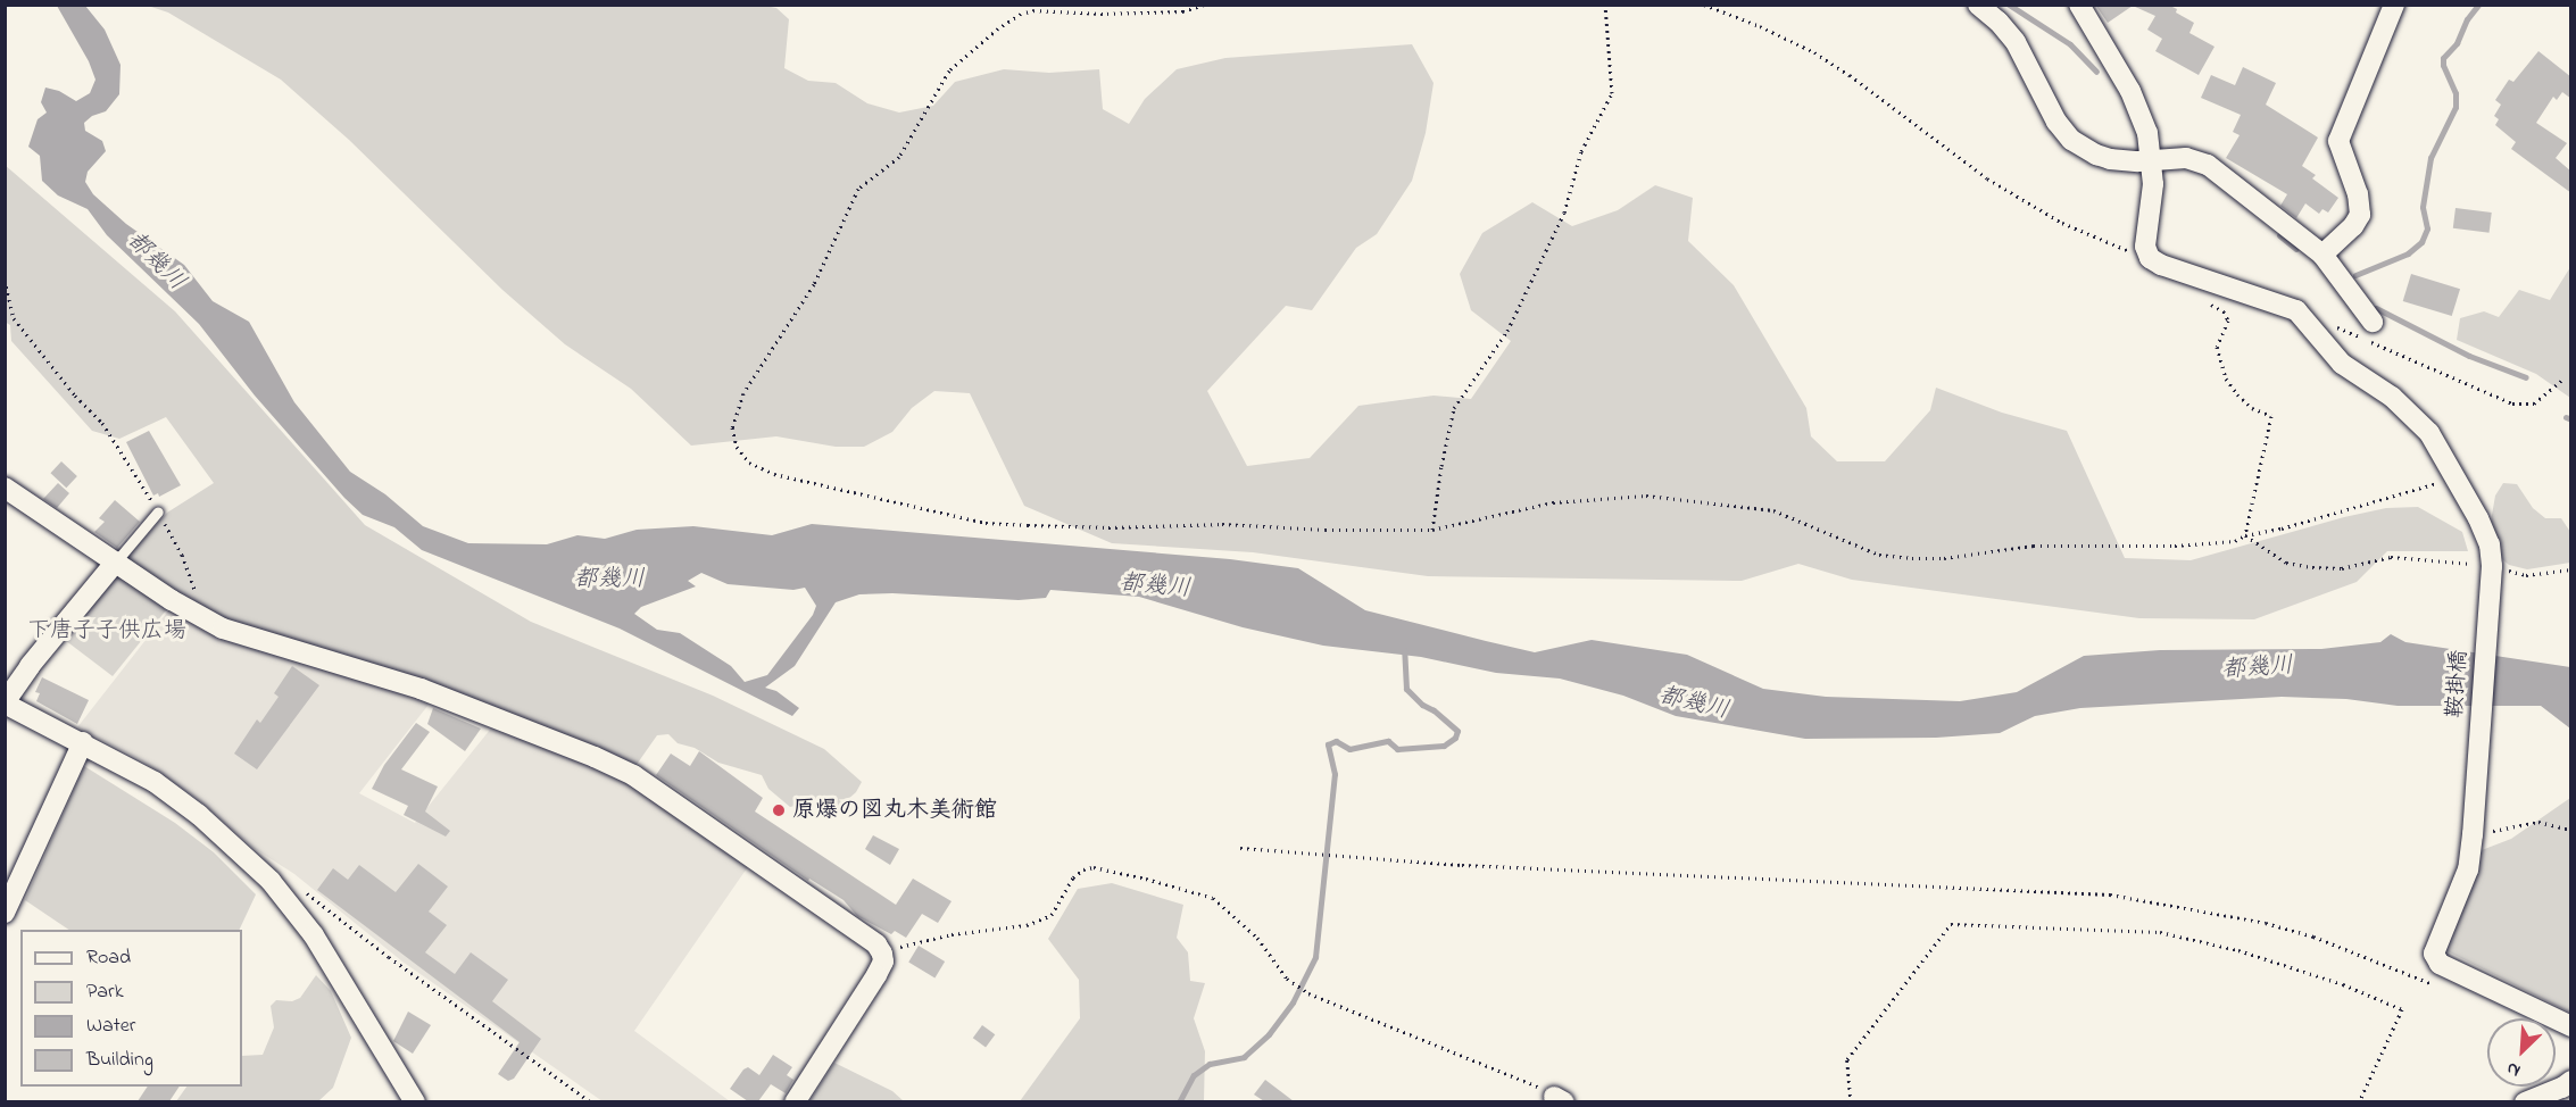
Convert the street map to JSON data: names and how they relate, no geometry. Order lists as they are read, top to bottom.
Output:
{
  "streets": {
    "street": ["鞍掛橋"]
  },
  "water": ["都幾川"],
  "parks": ["下唐子子供広場"],
  "places": ["原爆の図丸木美術館"],
  "legend": [
    "Road",
    "Park",
    "Water",
    "Building"
  ],
  "north": "bottom left"
}
